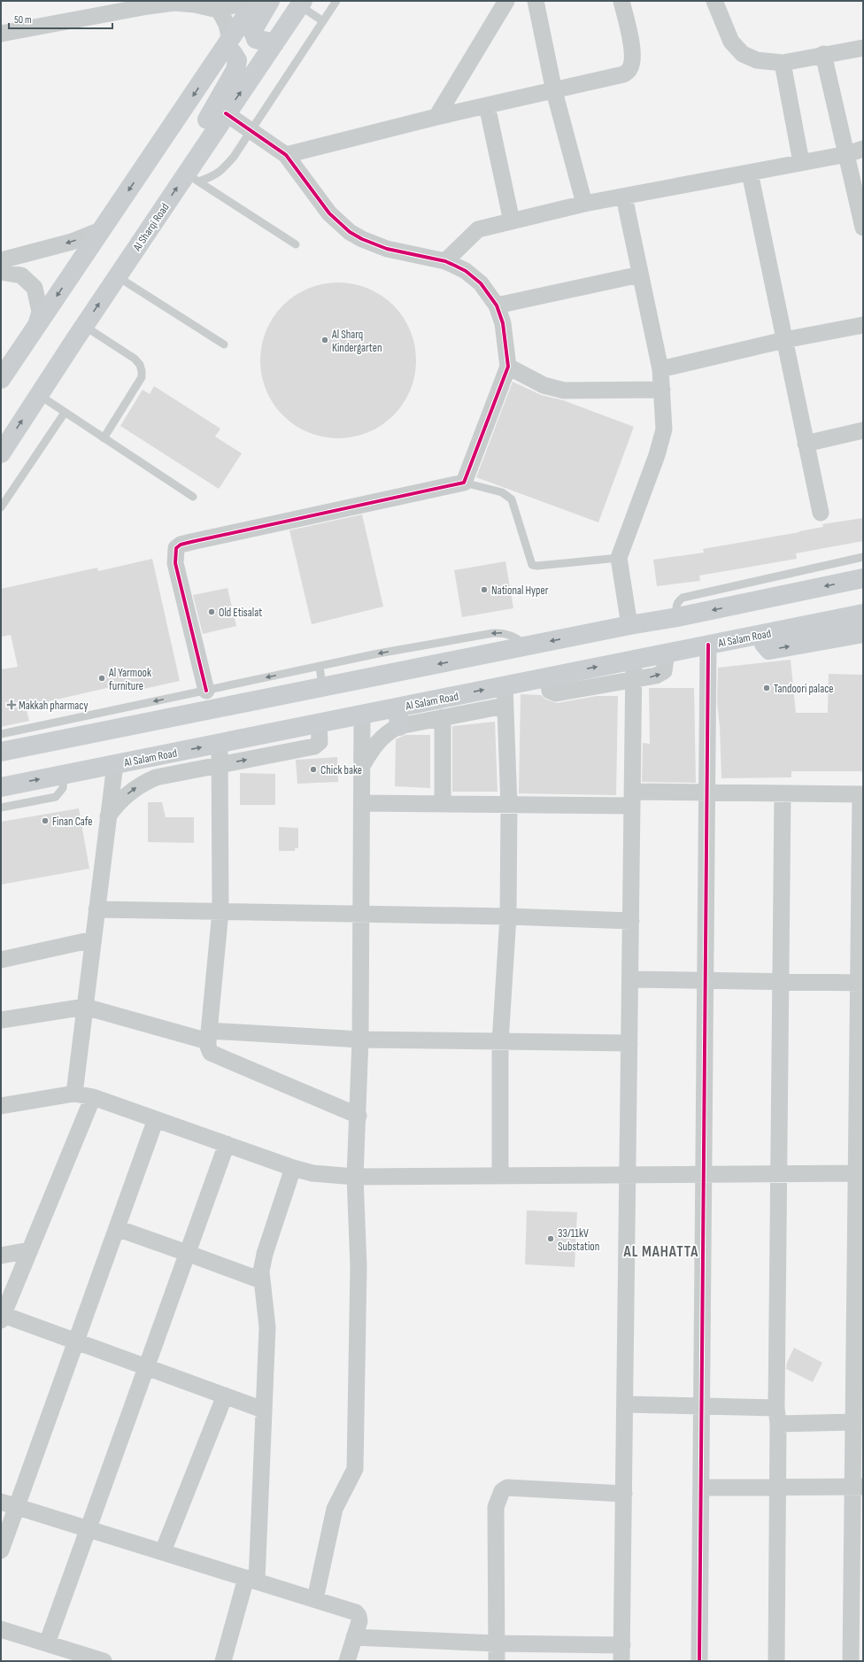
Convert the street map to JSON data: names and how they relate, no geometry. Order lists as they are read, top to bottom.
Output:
{
  "streets": {
    "main road": ["Al Sharqi Road", "Al Salam Road"]
  },
  "districts": ["AL MAHATTA"],
  "places": {
    "other": [
      "Al Sharq Kindergarten",
      "National Hyper",
      "Old Etisalat",
      "Al Yarmook furniture",
      "Tandoori palace",
      "Chick bake",
      "Finan Cafe",
      "33/11kV Substation"
    ],
    "health": ["Makkah pharmacy"]
  },
  "scale_bar": "50 m"
}
